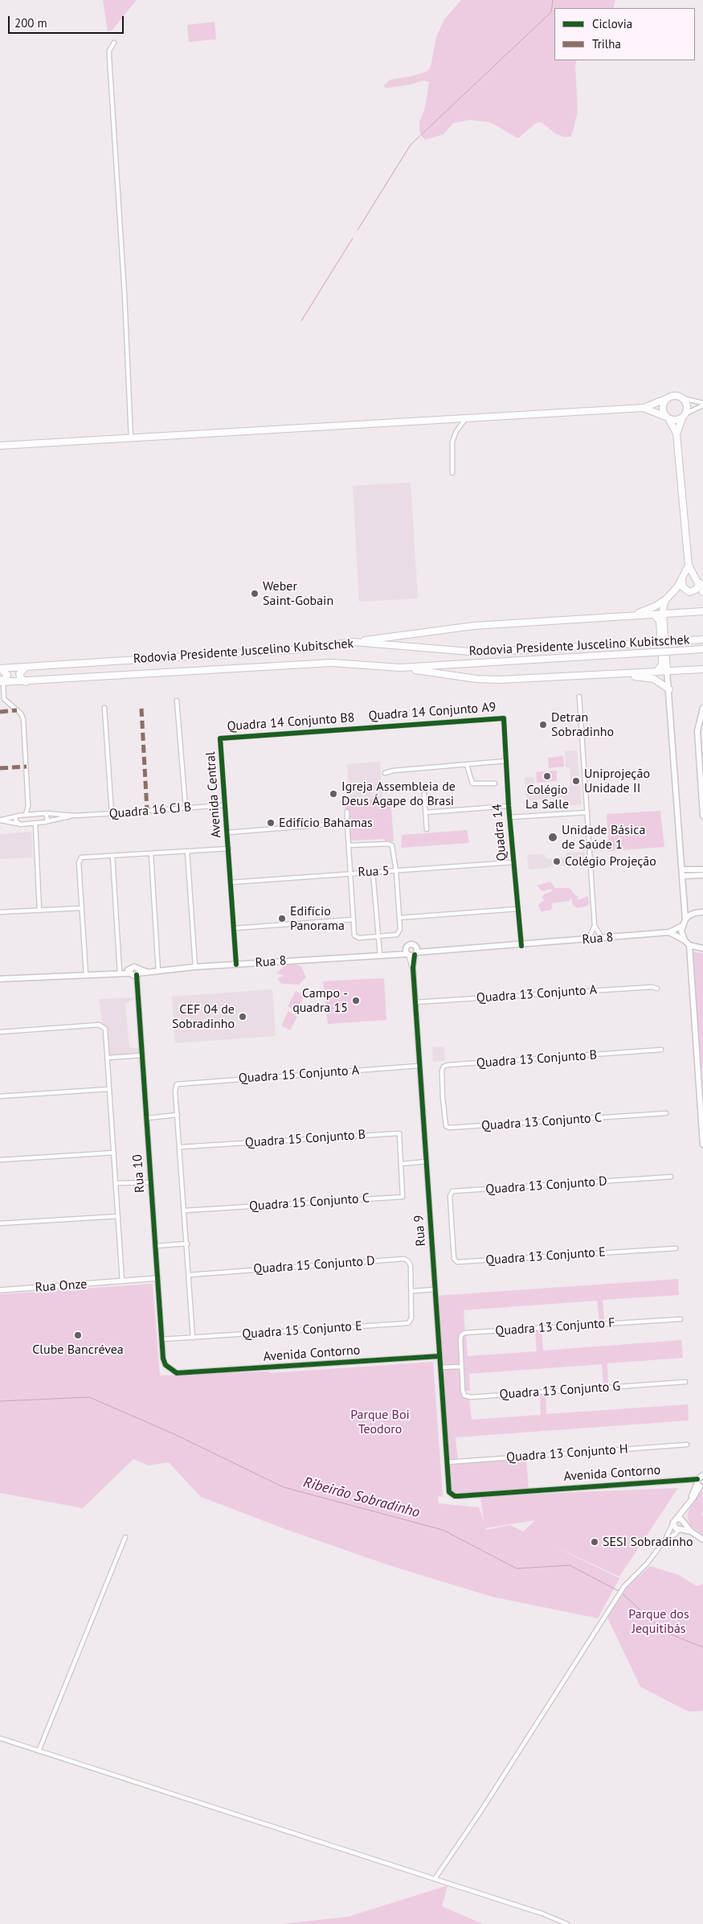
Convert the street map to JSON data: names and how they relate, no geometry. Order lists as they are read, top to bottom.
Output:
{
  "streets": {
    "main road": ["Rodovia Presidente Juscelino Kubitschek", "Rua 8", "Avenida Contorno"],
    "street": [
      "Quadra 14 Conjunto A9",
      "Quadra 14 Conjunto B8",
      "Avenida Central",
      "Quadra 16 CJ B",
      "Quadra 14",
      "Rua 5",
      "Quadra 13 Conjunto A",
      "Quadra 13 Conjunto B",
      "Quadra 15 Conjunto A",
      "Quadra 13 Conjunto C",
      "Quadra 15 Conjunto B",
      "Rua 10",
      "Quadra 13 Conjunto D",
      "Quadra 15 Conjunto C",
      "Rua 9",
      "Quadra 13 Conjunto E",
      "Quadra 15 Conjunto D",
      "Rua Onze",
      "Quadra 13 Conjunto F",
      "Quadra 15 Conjunto E",
      "Quadra 13 Conjunto G",
      "Quadra 13 Conjunto H"
    ]
  },
  "crossings": [
    ["Quadra 14 Conjunto A9", "Quadra 14 Conjunto B8"],
    ["Quadra 14 Conjunto A9", "Quadra 14"],
    ["Quadra 14 Conjunto B8", "Avenida Central"],
    ["Avenida Central", "Quadra 16 CJ B"],
    ["Avenida Central", "Rua 5"],
    ["Avenida Central", "Rua 8"],
    ["Quadra 14", "Rua 5"],
    ["Quadra 14", "Rua 8"],
    ["Rua 8", "Rua 10"],
    ["Quadra 13 Conjunto A", "Rua 9"],
    ["Quadra 13 Conjunto B", "Quadra 13 Conjunto C"],
    ["Quadra 15 Conjunto A", "Rua 9"],
    ["Quadra 15 Conjunto B", "Quadra 15 Conjunto C"],
    ["Rua 10", "Rua Onze"],
    ["Rua 10", "Quadra 15 Conjunto E"],
    ["Rua 10", "Avenida Contorno"],
    ["Quadra 13 Conjunto D", "Quadra 13 Conjunto E"],
    ["Rua 9", "Avenida Contorno"],
    ["Rua 9", "Quadra 13 Conjunto H"],
    ["Quadra 15 Conjunto D", "Quadra 15 Conjunto E"],
    ["Quadra 13 Conjunto F", "Quadra 13 Conjunto G"]
  ],
  "water": ["Ribeirão Sobradinho"],
  "parks": ["Parque Boi Teodoro", "Parque dos Jequitibás"],
  "places": [
    "Weber Saint-Gobain",
    "Detran Sobradinho",
    "Colégio La Salle",
    "Uniprojeção Unidade II",
    "Igreja Assembleia de Deus Ágape do Brasi",
    "Edifício Bahamas",
    "Unidade Básica de Saúde 1",
    "Colégio Projeção",
    "Edifício Panorama",
    "Campo - quadra 15",
    "CEF 04 de Sobradinho",
    "Clube Bancrévea",
    "SESI Sobradinho"
  ],
  "legend": ["Ciclovia", "Trilha"],
  "scale_bar": "200 m"
}
